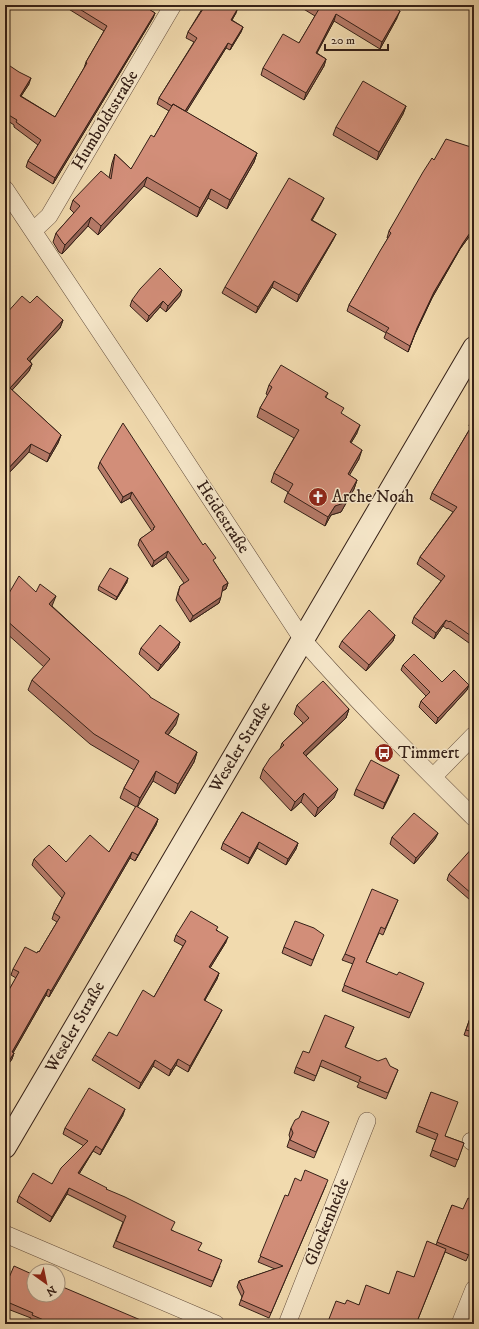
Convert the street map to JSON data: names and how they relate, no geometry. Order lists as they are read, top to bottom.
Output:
{
  "streets": {
    "street": [
      "Humboldtstraße",
      "Heidestraße",
      "Weseler Straße",
      "Glockenheide"
    ]
  },
  "crossings": [
    ["Humboldtstraße", "Heidestraße"],
    ["Heidestraße", "Weseler Straße"]
  ],
  "places": {
    "church": ["Arche Noah"],
    "bus stop": ["Timmert"]
  },
  "scale_bar": "20 m",
  "north": "bottom right"
}
